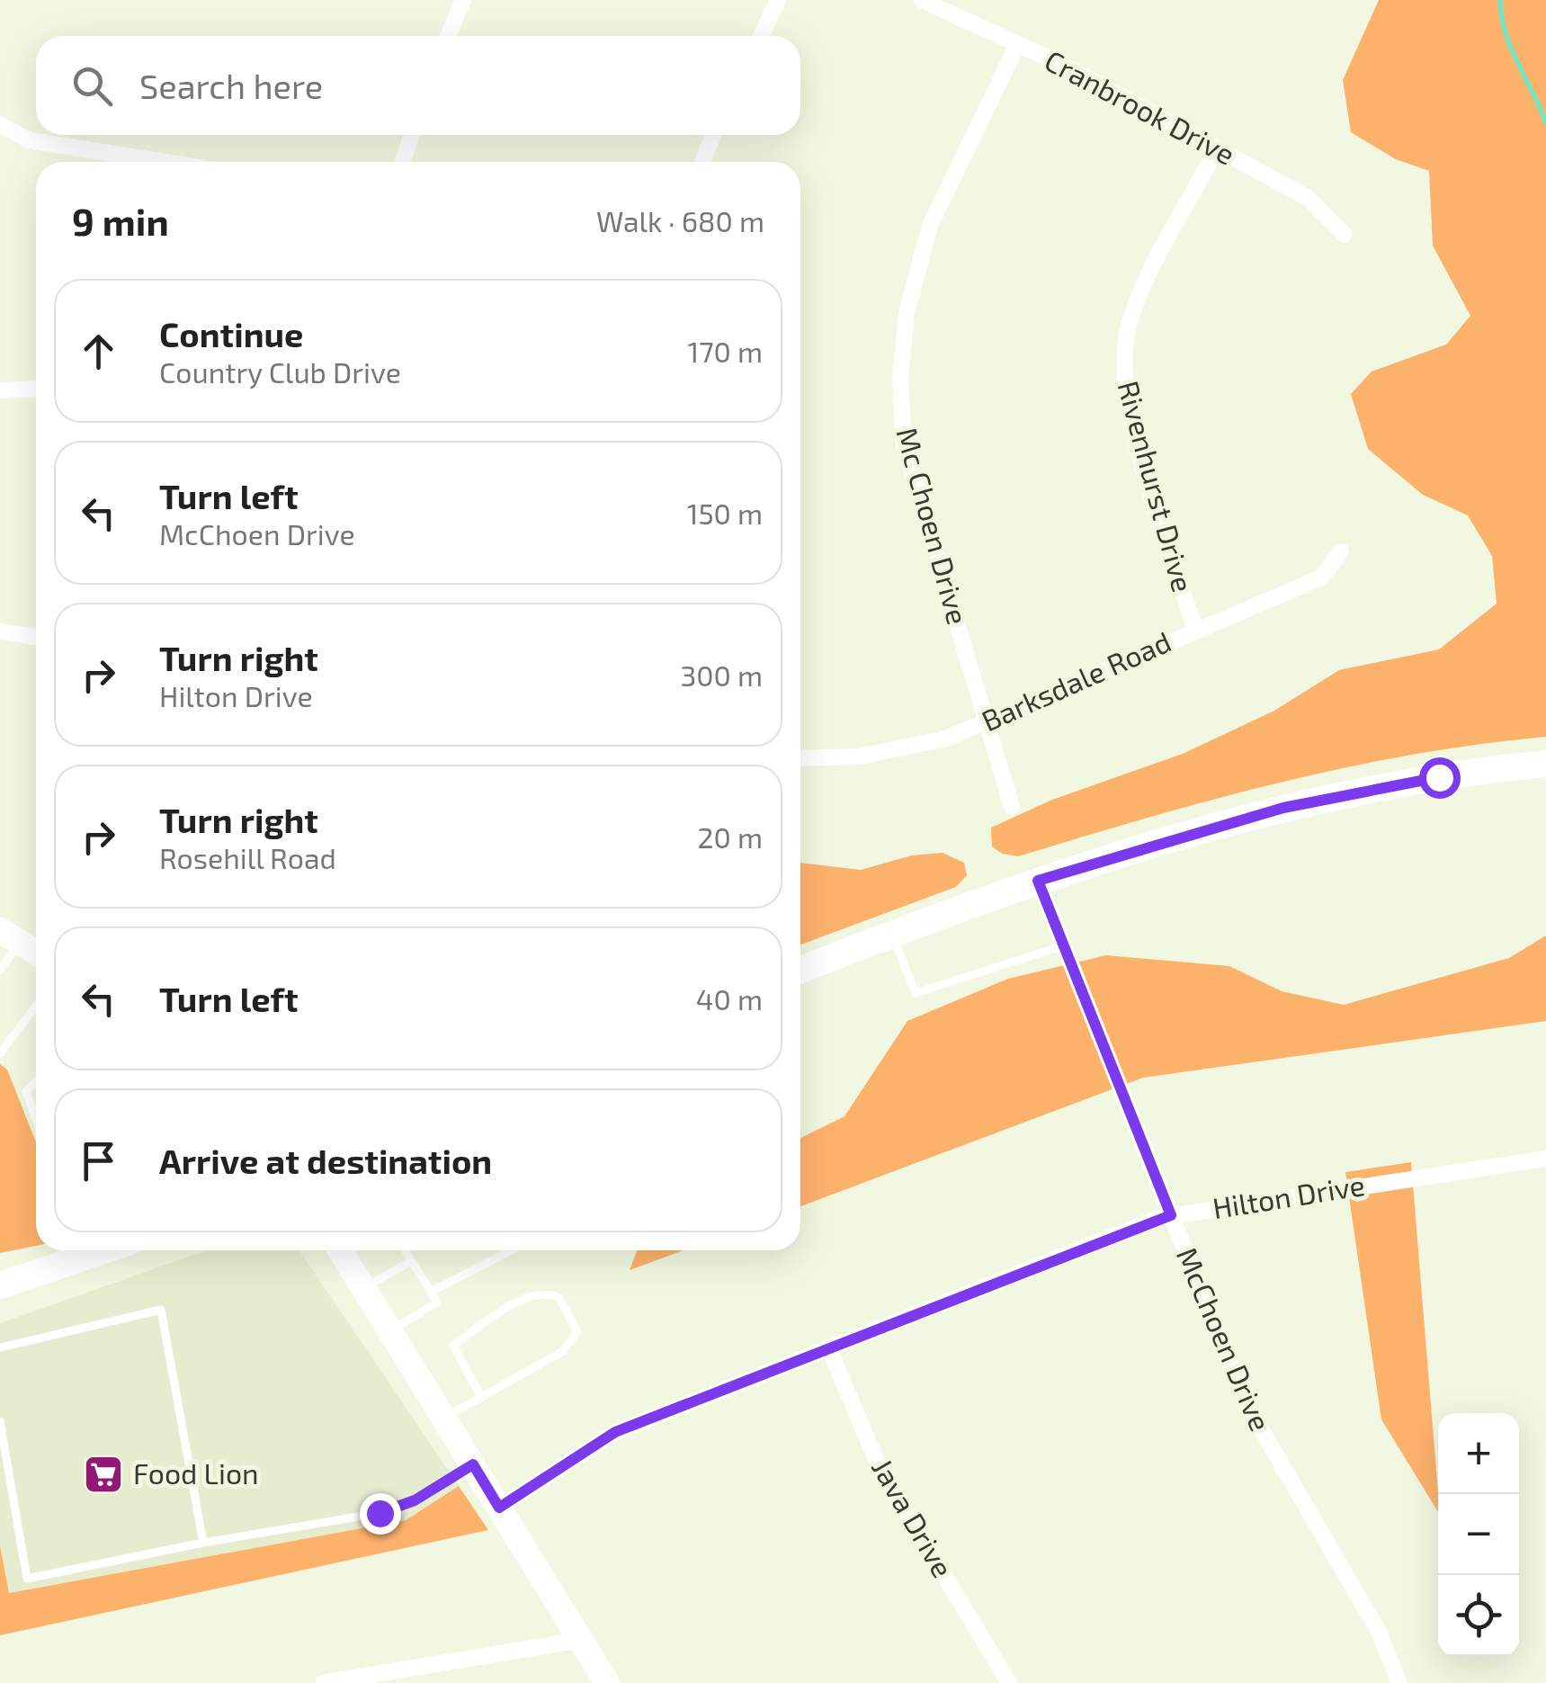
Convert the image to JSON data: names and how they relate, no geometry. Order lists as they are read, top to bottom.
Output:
{
  "streets": {
    "street": [
      "Cranbrook Drive",
      "Rivenhurst Drive",
      "Mc Choen Drive",
      "Barksdale Road",
      "Hilton Drive",
      "McChoen Drive",
      "Java Drive"
    ]
  },
  "crossings": [
    ["Cranbrook Drive", "Rivenhurst Drive"],
    ["Cranbrook Drive", "Mc Choen Drive"],
    ["Rivenhurst Drive", "Barksdale Road"],
    ["Mc Choen Drive", "Barksdale Road"],
    ["Hilton Drive", "McChoen Drive"],
    ["Hilton Drive", "Java Drive"]
  ],
  "places": {
    "supermarket": ["Food Lion"]
  },
  "page": {
    "search": "Search here",
    "heading": ["9 min", "Walk · 680 m"],
    "list": [
      ["Continue", "Country Club Drive", "170 m"],
      ["Turn left", "McChoen Drive", "150 m"],
      ["Turn right", "Hilton Drive", "300 m"],
      ["Turn right", "Rosehill Road", "20 m"],
      ["Turn left", "40 m"],
      "Arrive at destination"
    ],
    "map_buttons": ["+", "−"]
  }
}
